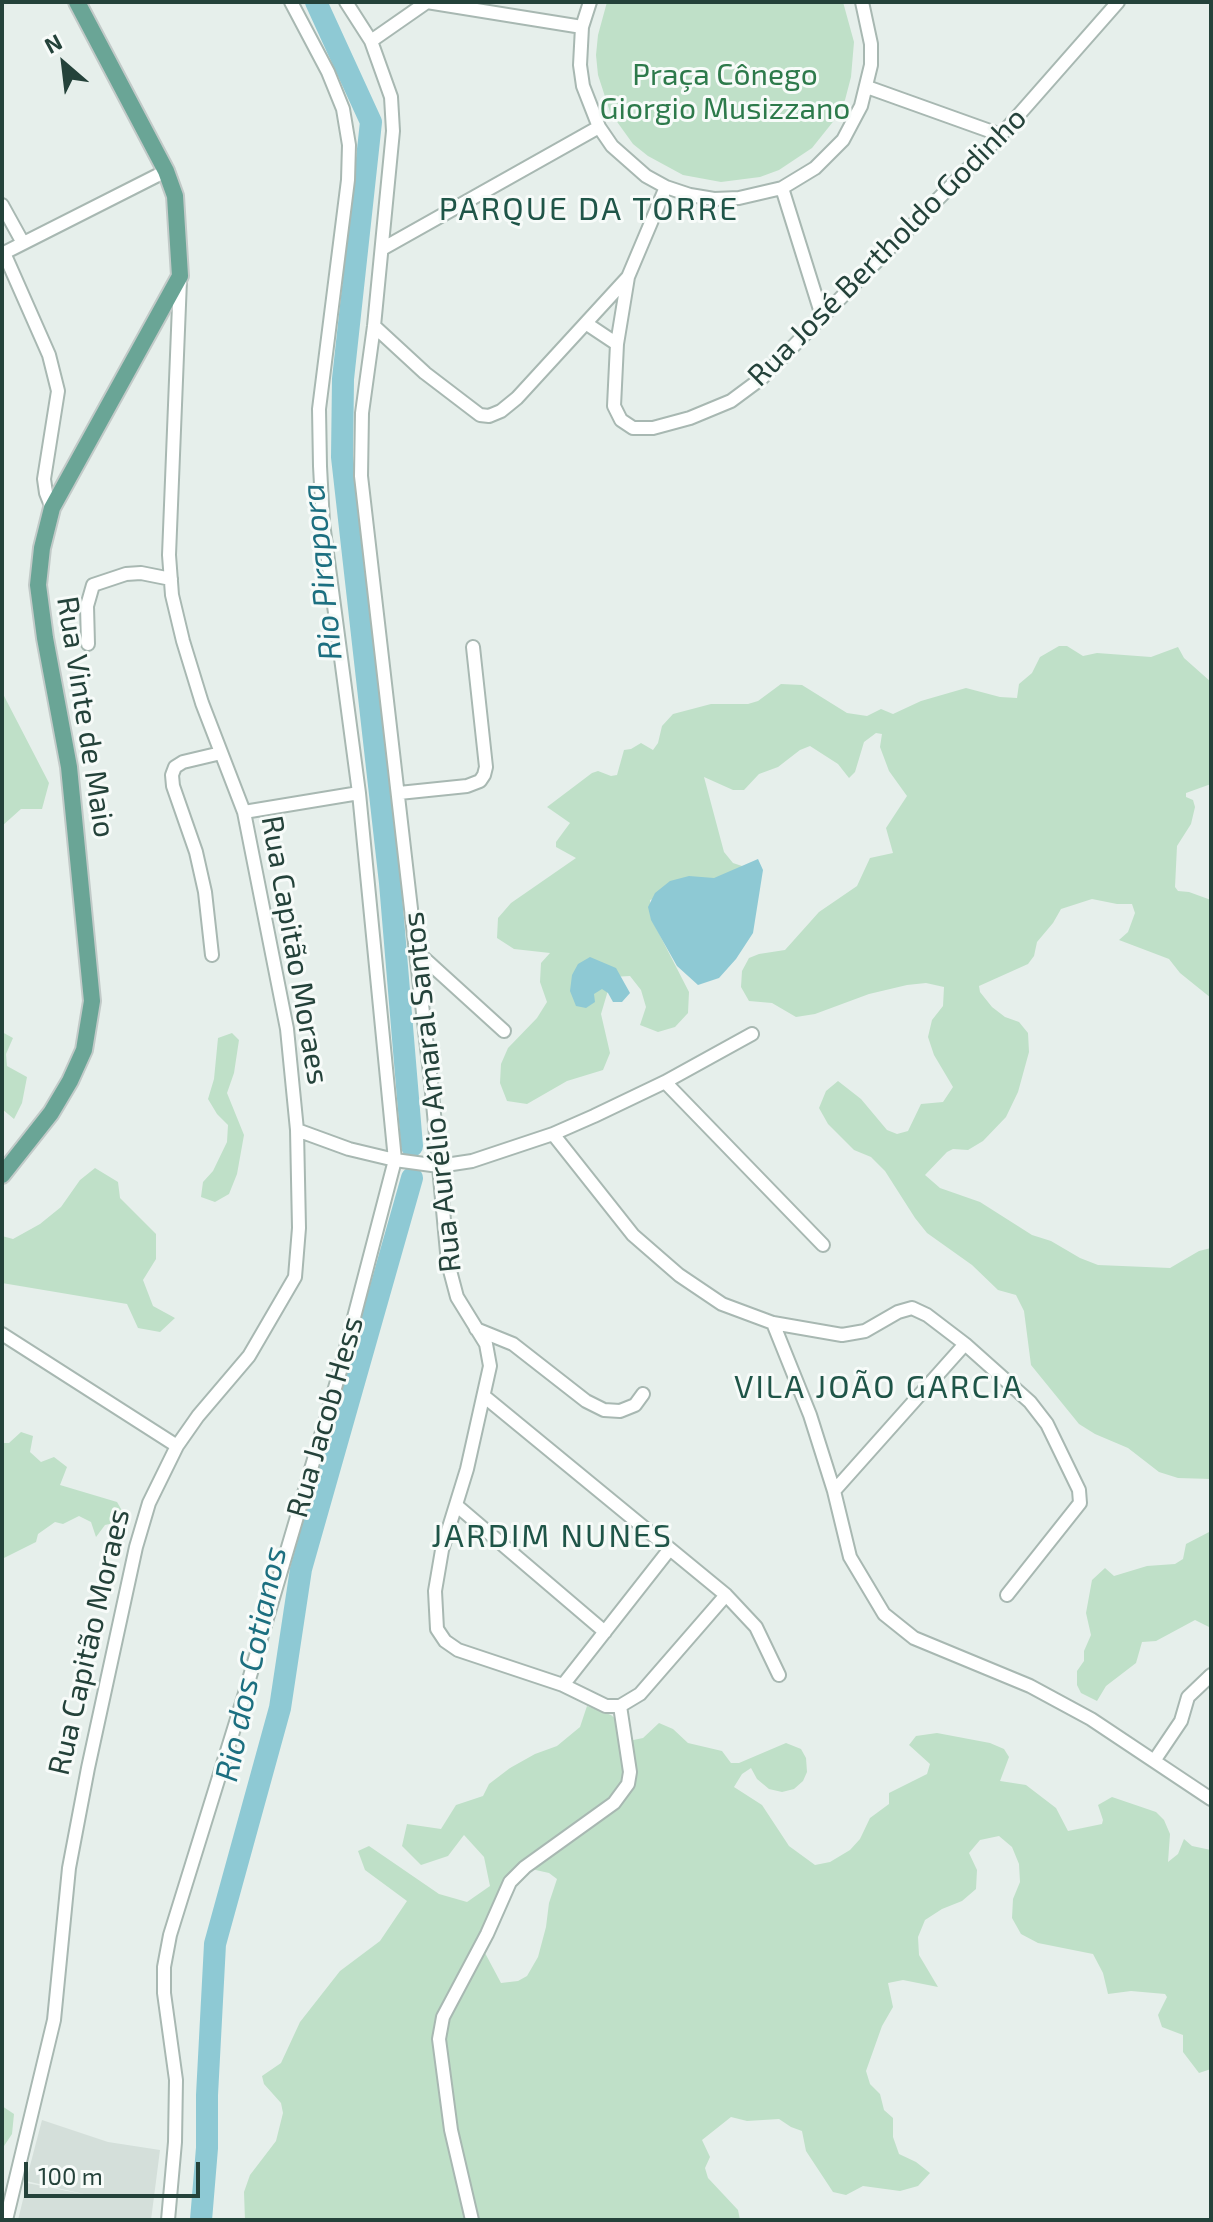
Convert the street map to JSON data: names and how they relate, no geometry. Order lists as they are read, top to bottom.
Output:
{
  "streets": {
    "main road": ["Rua Vinte de Maio", "Rua Capitão Moraes"],
    "street": ["Rua José Bertholdo Godinho", "Rua Aurélio Amaral Santos", "Rua Jacob Hess"]
  },
  "crossings": [
    ["Rua Vinte de Maio", "Rua Capitão Moraes"]
  ],
  "districts": ["PARQUE DA TORRE", "VILA JOÃO GARCIA", "JARDIM NUNES"],
  "water": ["Rio Pirapora", "Rio dos Cotianos"],
  "parks": ["Praça Cônego Giorgio Musizzano"],
  "scale_bar": "100 m",
  "north": "top left"
}
